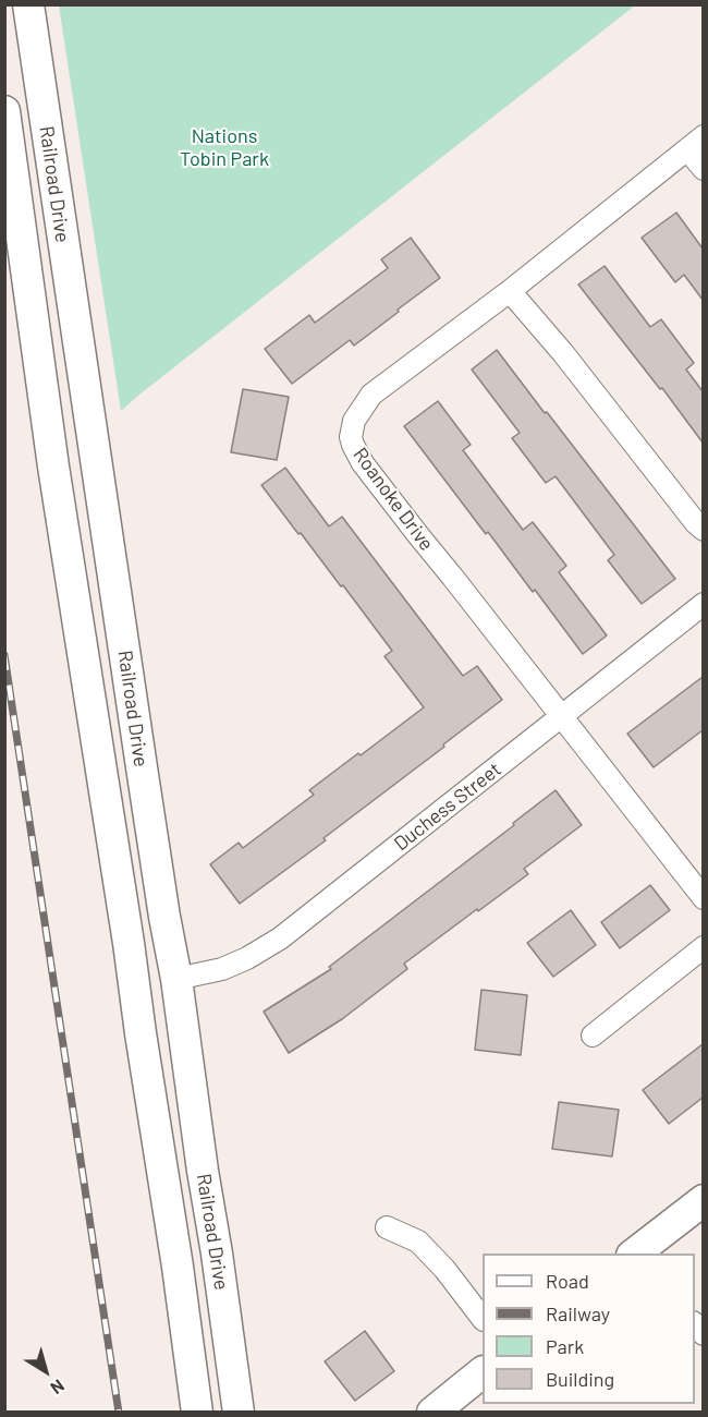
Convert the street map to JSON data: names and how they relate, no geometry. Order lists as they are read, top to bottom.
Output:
{
  "streets": {
    "main road": ["Railroad Drive"],
    "street": ["Roanoke Drive", "Duchess Street"]
  },
  "crossings": [
    ["Railroad Drive", "Duchess Street"],
    ["Roanoke Drive", "Duchess Street"]
  ],
  "parks": ["Nations Tobin Park"],
  "legend": [
    "Road",
    "Railway",
    "Park",
    "Building"
  ],
  "north": "bottom right"
}
